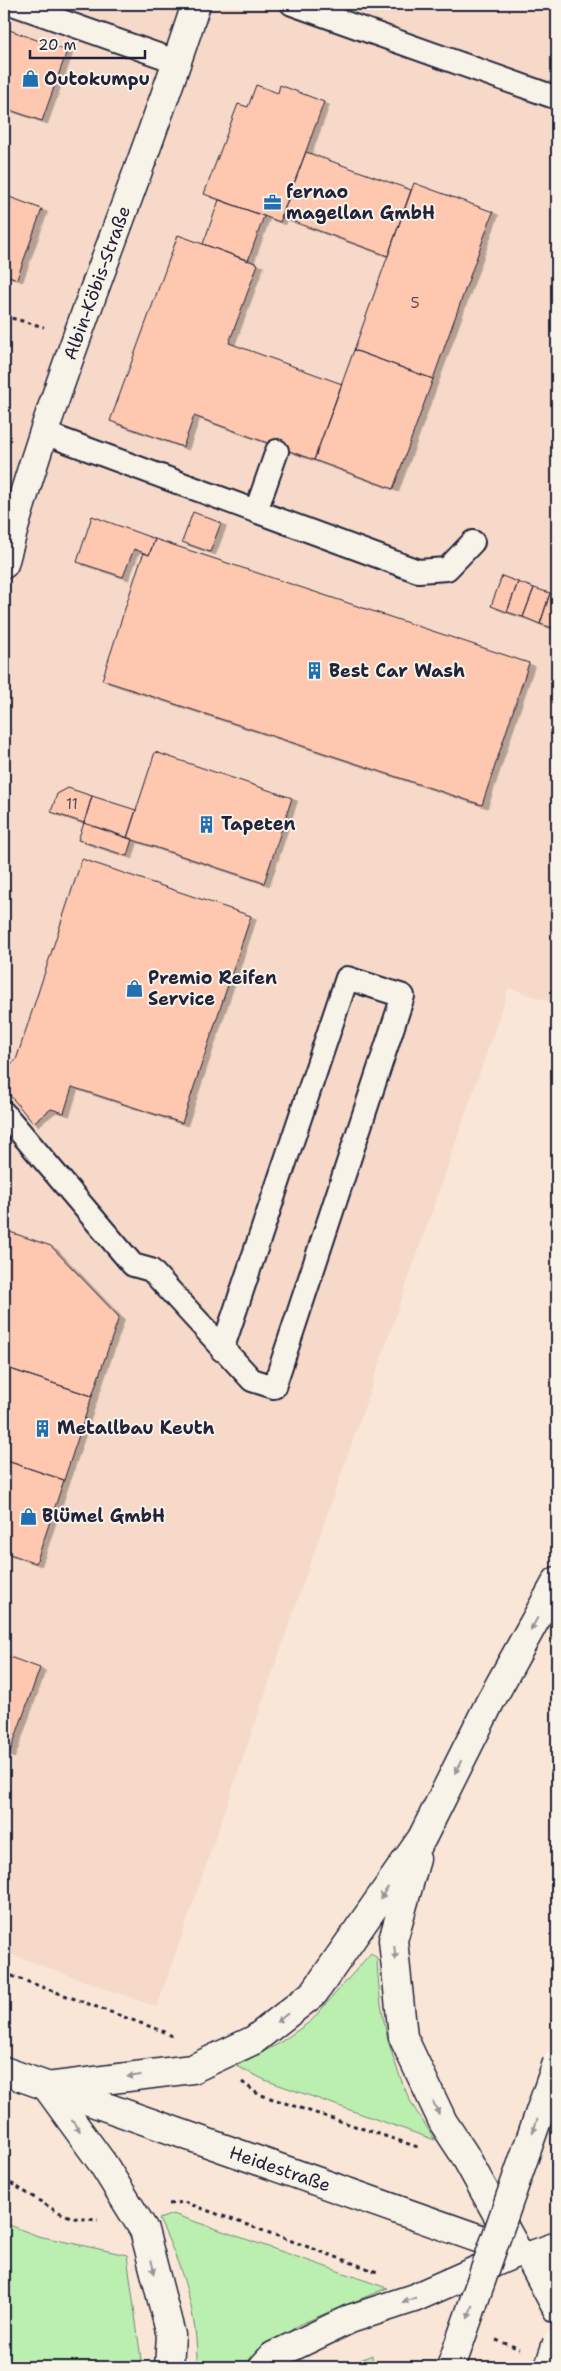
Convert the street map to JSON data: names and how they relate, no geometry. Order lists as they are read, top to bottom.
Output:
{
  "streets": {
    "main road": ["Albin-Köbis-Straße", "Heidestraße"]
  },
  "places": {
    "shop": ["Outokumpu", "Premio Reifen Service", "Blümel GmbH"],
    "office": ["fernao magellan GmbH"],
    "building": ["Best Car Wash", "Tapeten", "Metallbau Keuth"]
  },
  "house_numbers": ["5", "11"],
  "scale_bar": "20 m"
}
